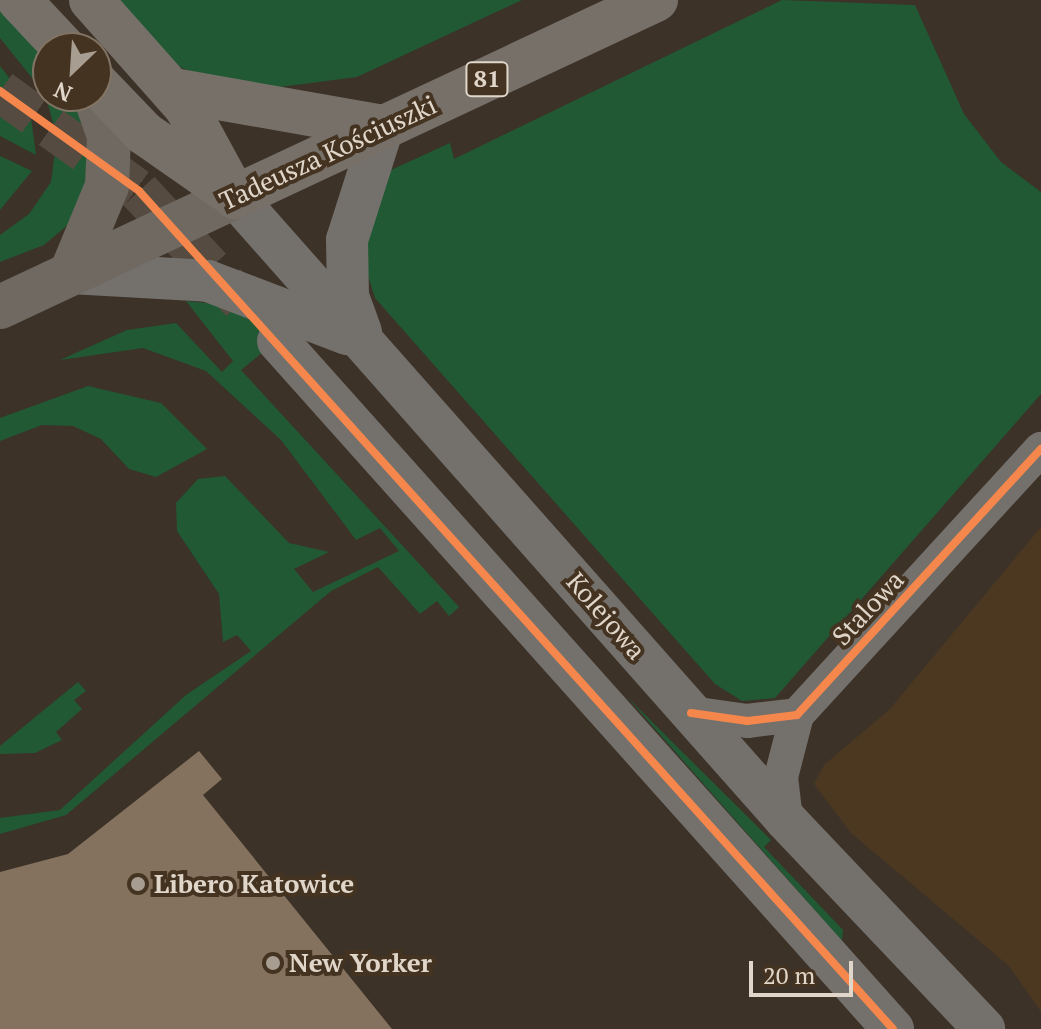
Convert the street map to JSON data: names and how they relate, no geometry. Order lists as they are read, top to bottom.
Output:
{
  "streets": {
    "main road": ["81", "Tadeusza Kościuszki", "Kolejowa"],
    "street": ["Stalowa"]
  },
  "crossings": [
    ["Tadeusza Kościuszki", "Kolejowa"]
  ],
  "places": ["Libero Katowice", "New Yorker"],
  "scale_bar": "20 m",
  "north": "bottom left"
}
